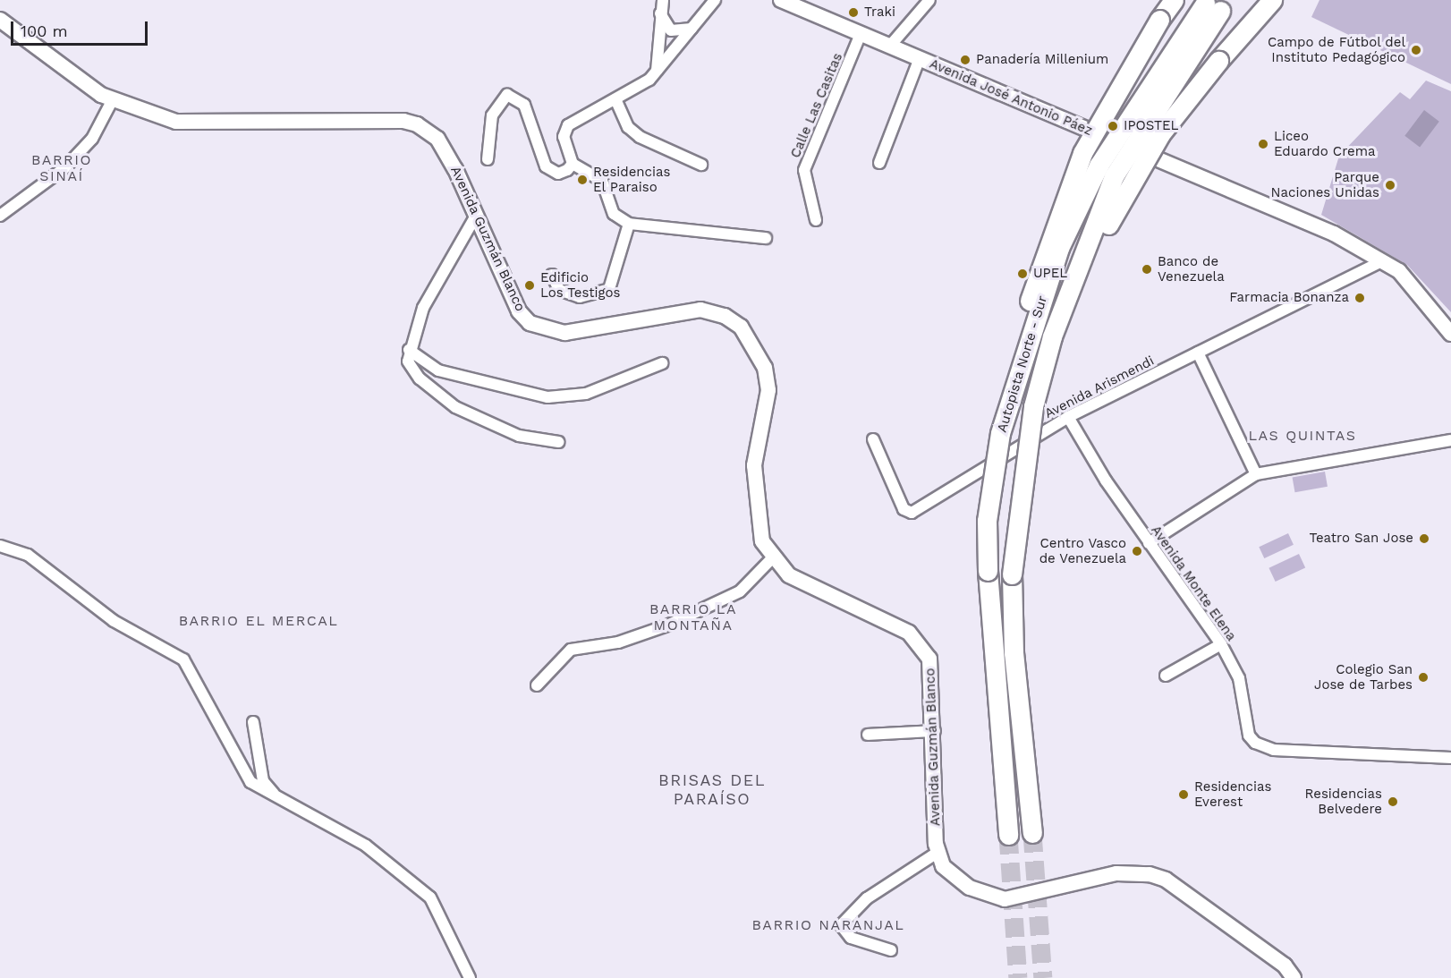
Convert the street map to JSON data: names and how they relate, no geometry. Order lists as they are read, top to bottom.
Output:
{
  "streets": {
    "highway": ["Autopista Norte - Sur"],
    "street": [
      "Avenida José Antonio Páez",
      "Calle Las Casitas",
      "Avenida Guzmán Blanco",
      "Avenida Arismendi",
      "Avenida Monte Elena"
    ]
  },
  "crossings": [
    ["Avenida José Antonio Páez", "Calle Las Casitas"],
    ["Avenida José Antonio Páez", "Avenida Arismendi"],
    ["Avenida Arismendi", "Avenida Monte Elena"]
  ],
  "districts": [
    "BARRIO SINAÍ",
    "LAS QUINTAS",
    "BARRIO LA MONTAÑA",
    "BARRIO EL MERCAL",
    "BRISAS DEL PARAÍSO",
    "BARRIO NARANJAL"
  ],
  "places": [
    "Traki",
    "Campo de Fútbol del Instituto Pedagógico",
    "Panadería Millenium",
    "IPOSTEL",
    "Liceo Eduardo Crema",
    "Residencias El Paraiso",
    "Parque Naciones Unidas",
    "Banco de Venezuela",
    "UPEL",
    "Edificio Los Testigos",
    "Farmacia Bonanza",
    "Teatro San Jose",
    "Centro Vasco de Venezuela",
    "Colegio San Jose de Tarbes",
    "Residencias Everest",
    "Residencias Belvedere"
  ],
  "scale_bar": "100 m"
}
